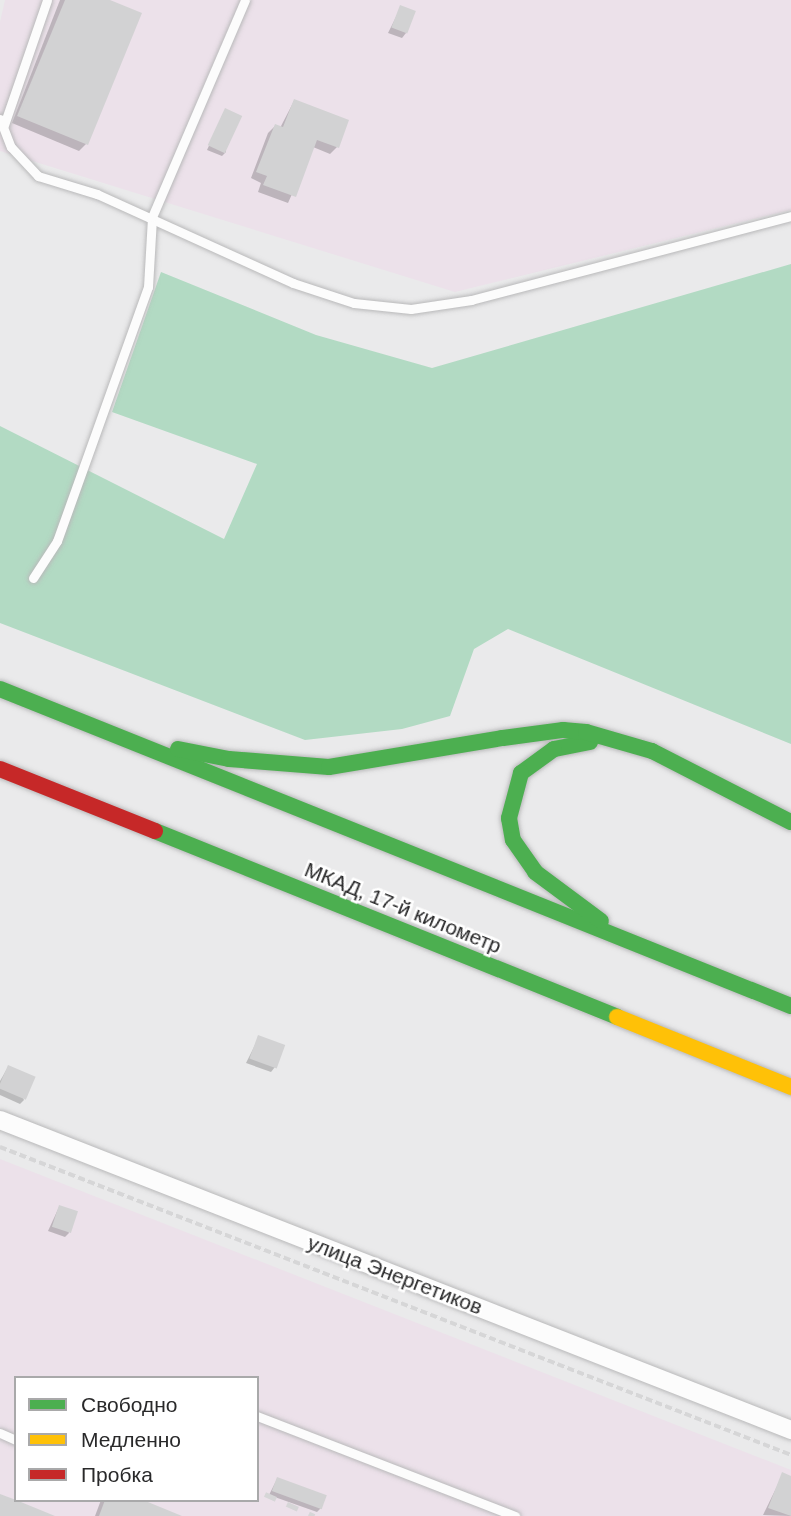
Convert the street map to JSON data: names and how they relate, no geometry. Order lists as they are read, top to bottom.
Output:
{
  "streets": {
    "main road": ["МКАД, 17-й километр"],
    "street": ["улица Энергетиков"]
  },
  "legend": ["Свободно", "Медленно", "Пробка"]
}
